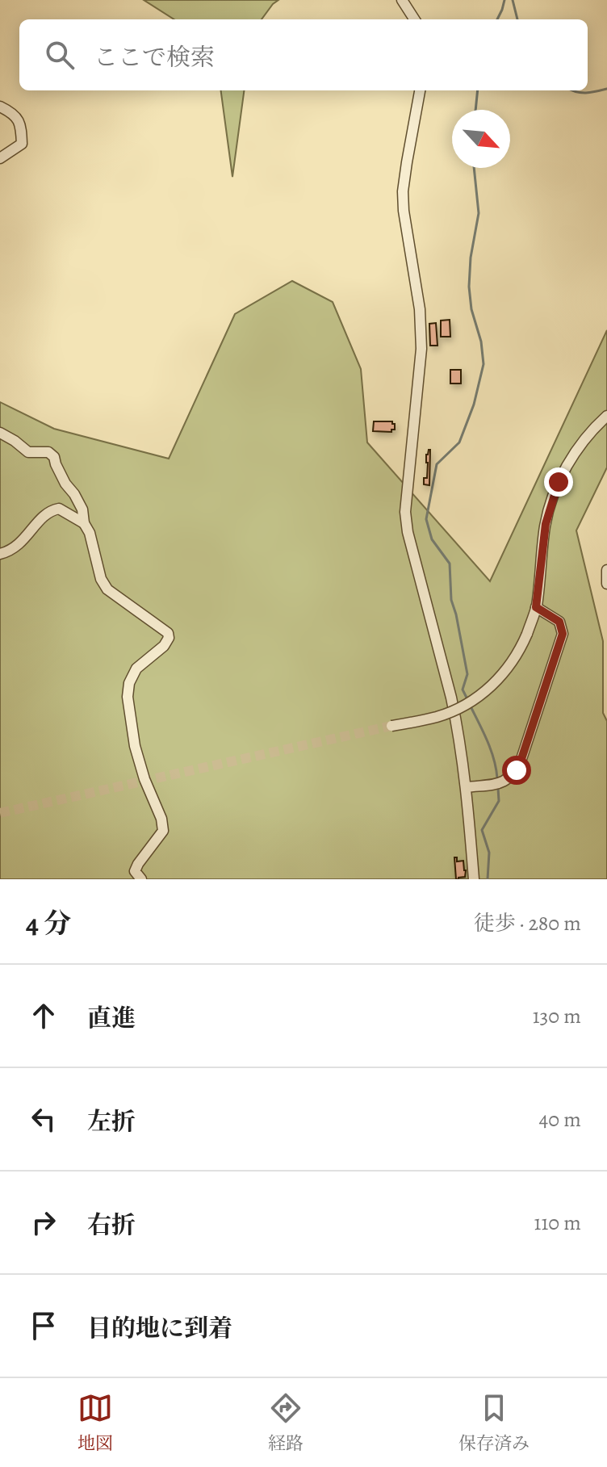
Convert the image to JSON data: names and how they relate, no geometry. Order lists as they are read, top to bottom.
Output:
{
  "north": "bottom right",
  "page": {
    "search": "ここで検索",
    "heading": ["4 分", "徒歩 · 280 m"],
    "list": [
      ["直進", "130 m"],
      ["左折", "40 m"],
      ["右折", "110 m"],
      "目的地に到着"
    ],
    "nav": ["地図", "経路", "保存済み"]
  }
}
